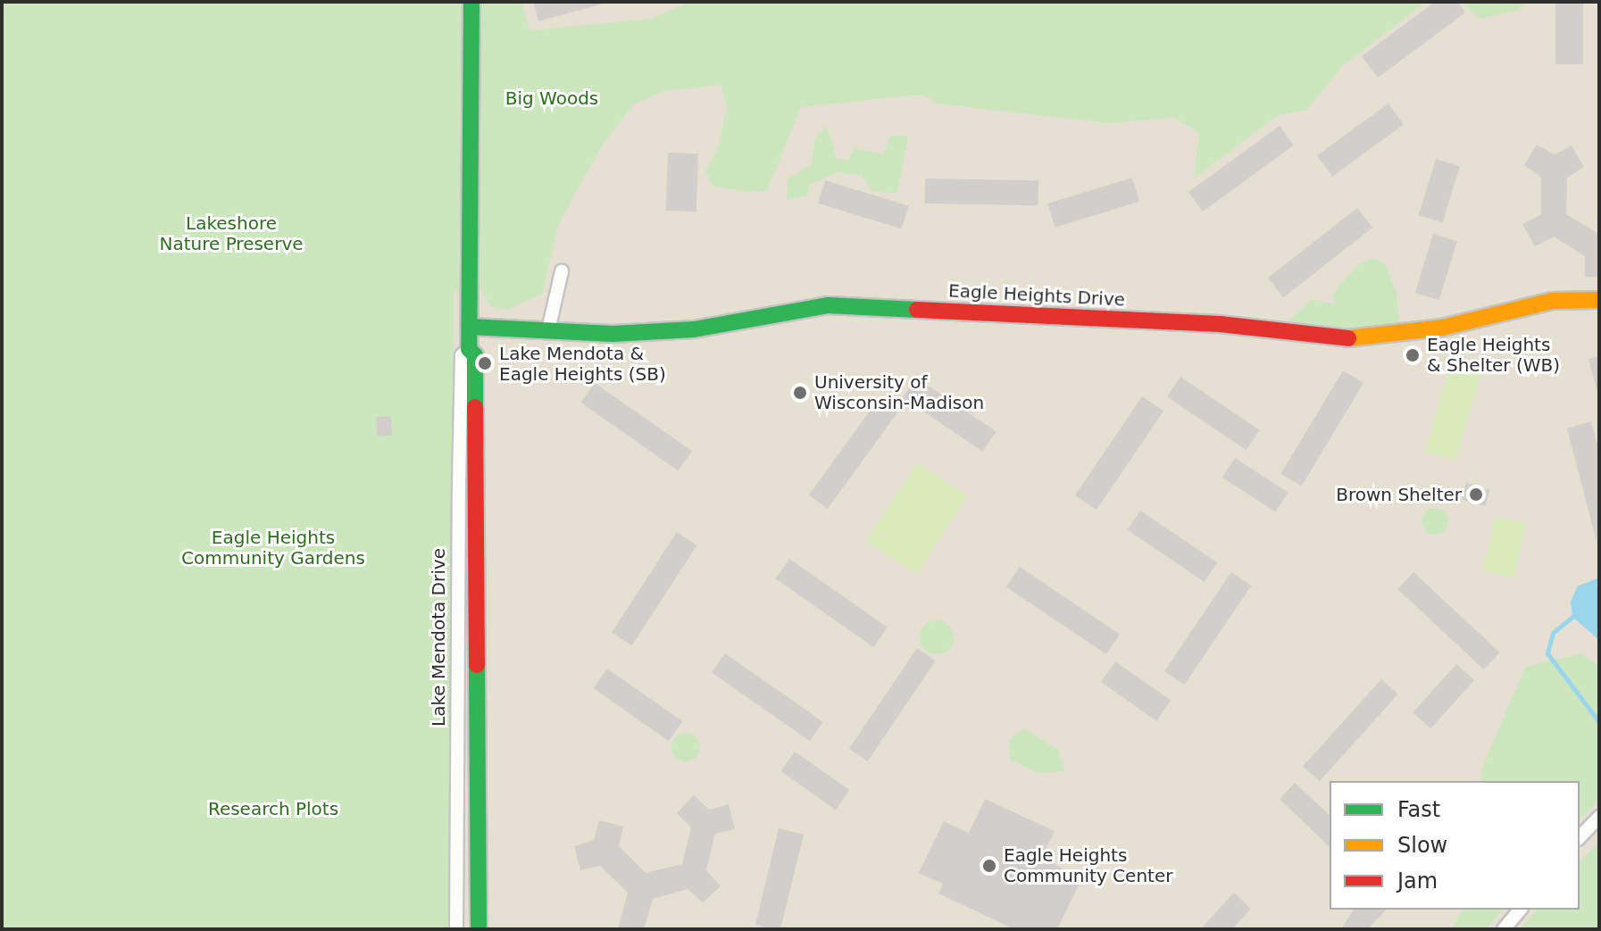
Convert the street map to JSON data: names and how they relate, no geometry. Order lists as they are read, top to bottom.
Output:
{
  "streets": {
    "street": ["Eagle Heights Drive", "Lake Mendota Drive"]
  },
  "crossings": [
    ["Eagle Heights Drive", "Lake Mendota Drive"]
  ],
  "parks": [
    "Big Woods",
    "Lakeshore Nature Preserve",
    "Eagle Heights Community Gardens",
    "Research Plots"
  ],
  "places": [
    "Eagle Heights & Shelter (WB)",
    "Lake Mendota & Eagle Heights (SB)",
    "University of Wisconsin-Madison",
    "Brown Shelter",
    "Eagle Heights Community Center"
  ],
  "legend": ["Fast", "Slow", "Jam"]
}
